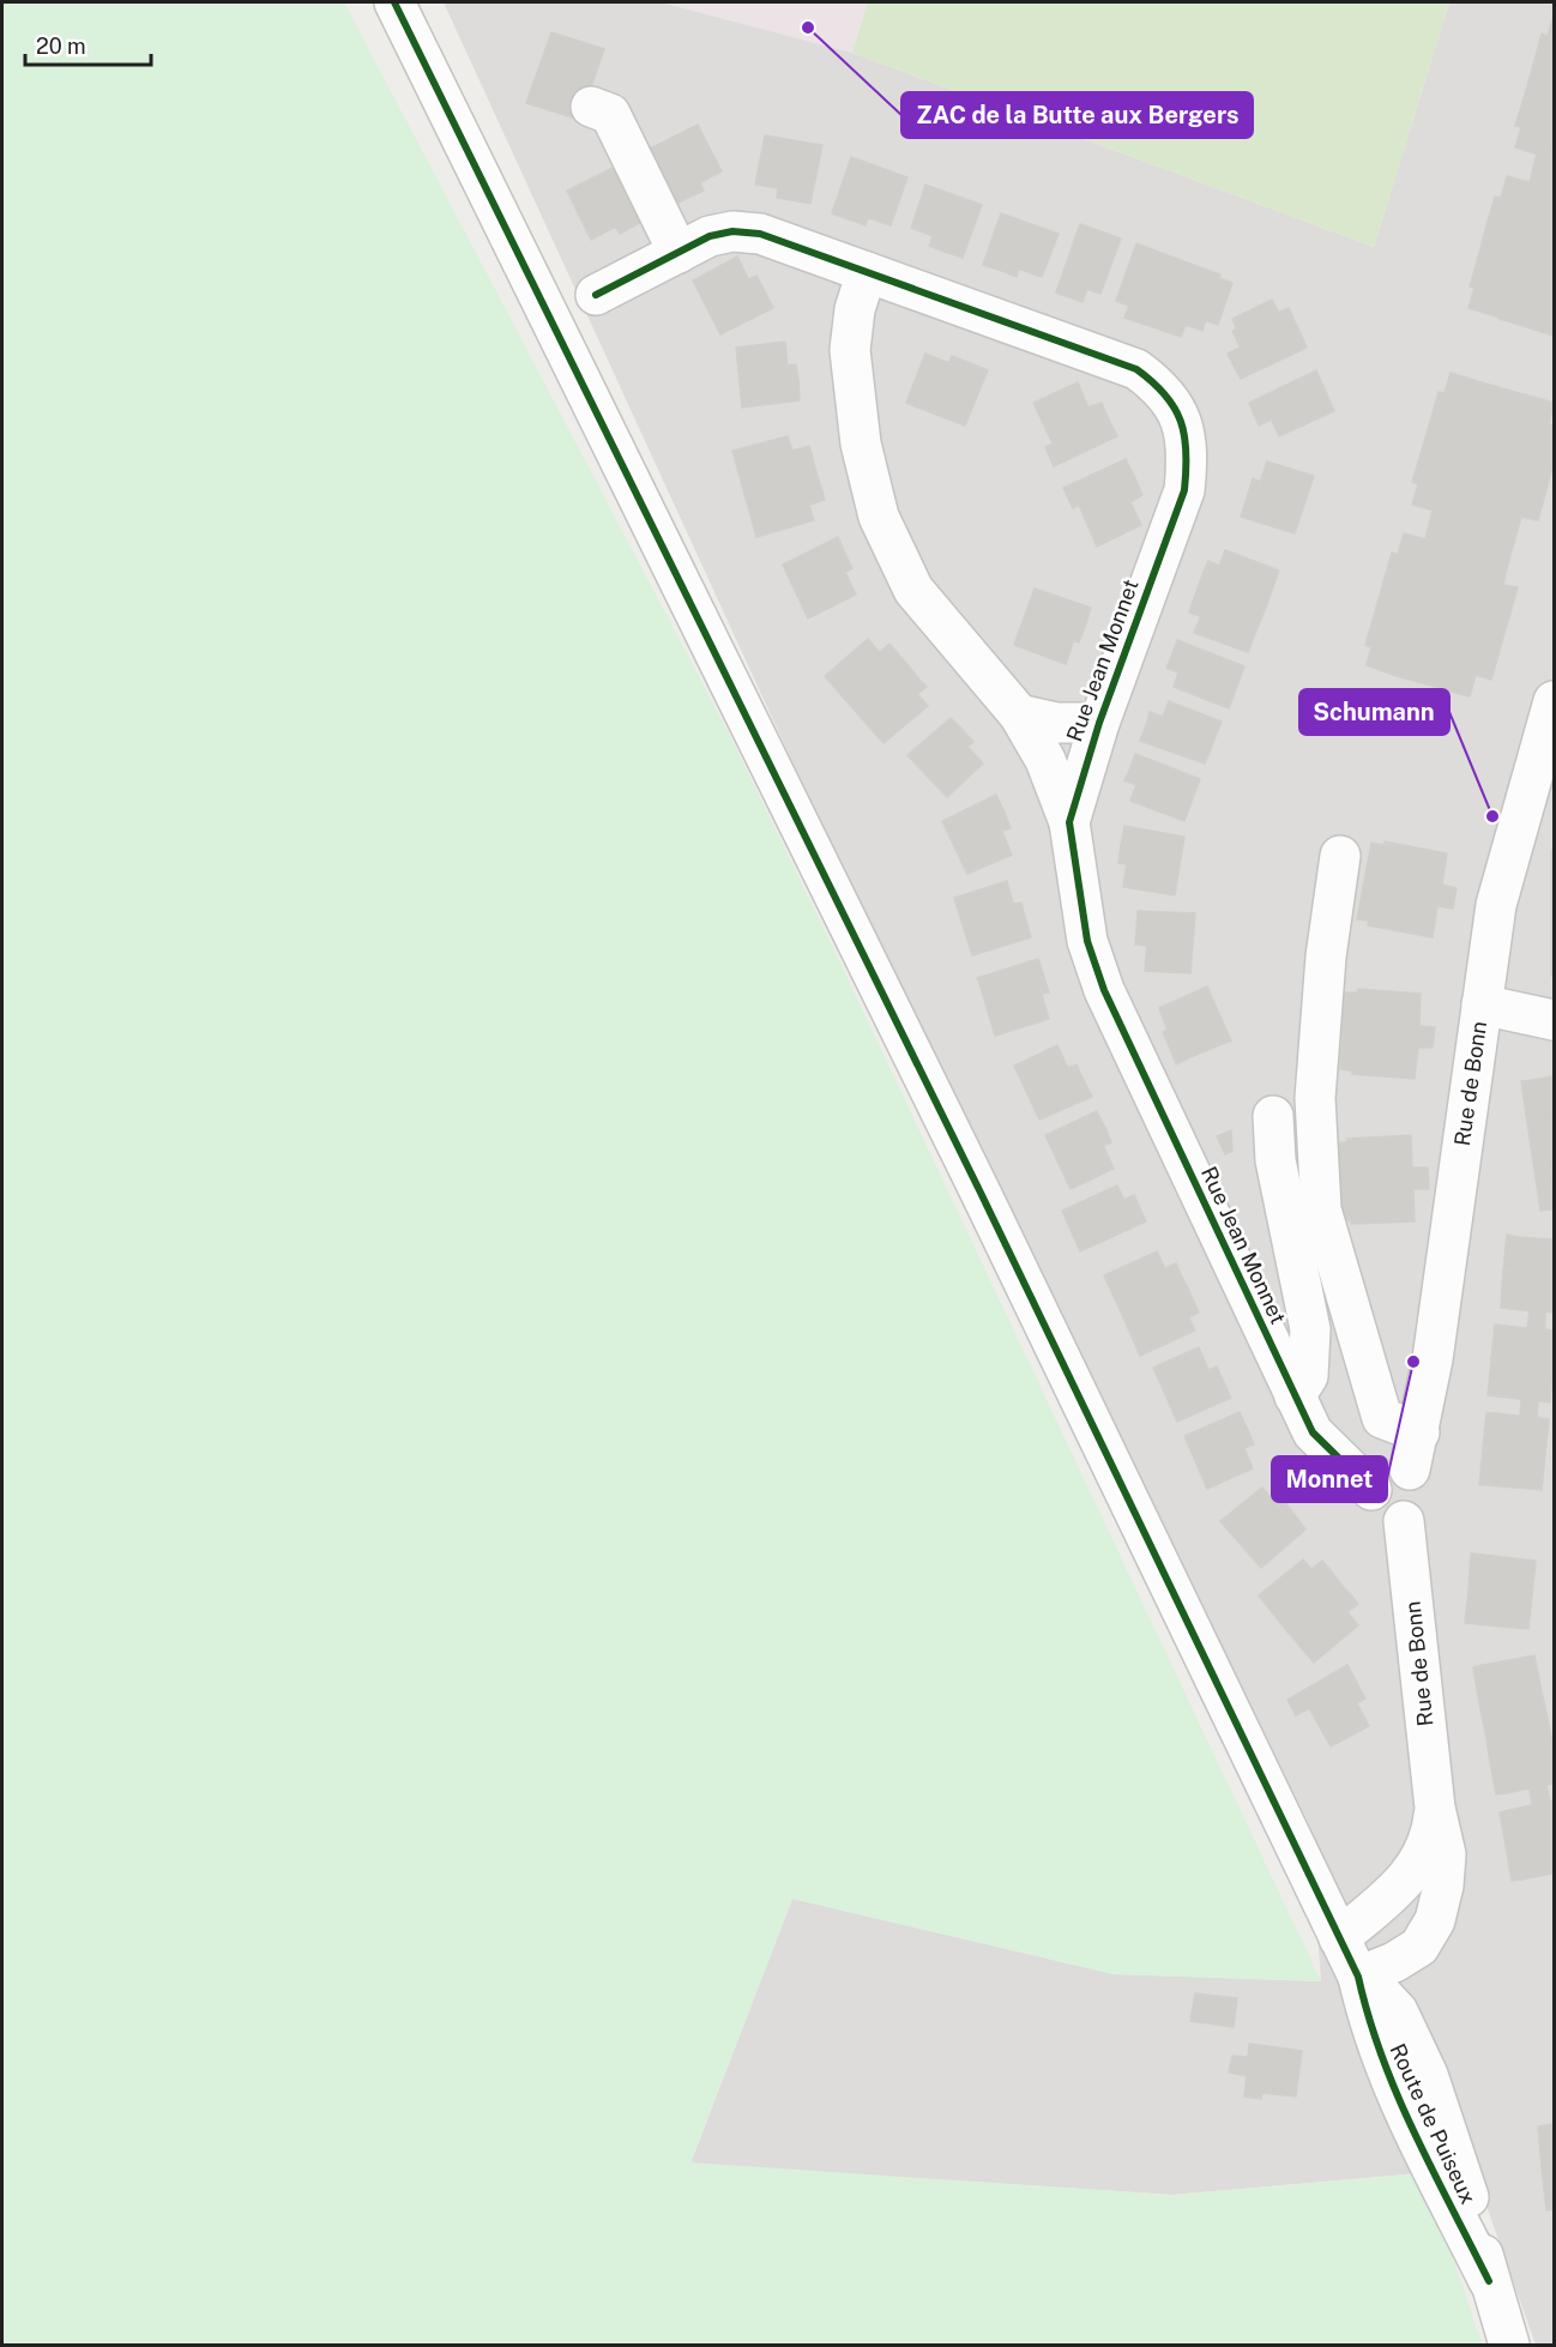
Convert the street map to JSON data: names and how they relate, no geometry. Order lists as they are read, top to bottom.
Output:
{
  "streets": {
    "street": ["Rue Jean Monnet", "Rue de Bonn", "Route de Puiseux"]
  },
  "crossings": [
    ["Rue Jean Monnet", "Rue de Bonn"],
    ["Rue de Bonn", "Route de Puiseux"]
  ],
  "places": ["ZAC de la Butte aux Bergers", "Schumann", "Monnet"],
  "scale_bar": "20 m"
}
